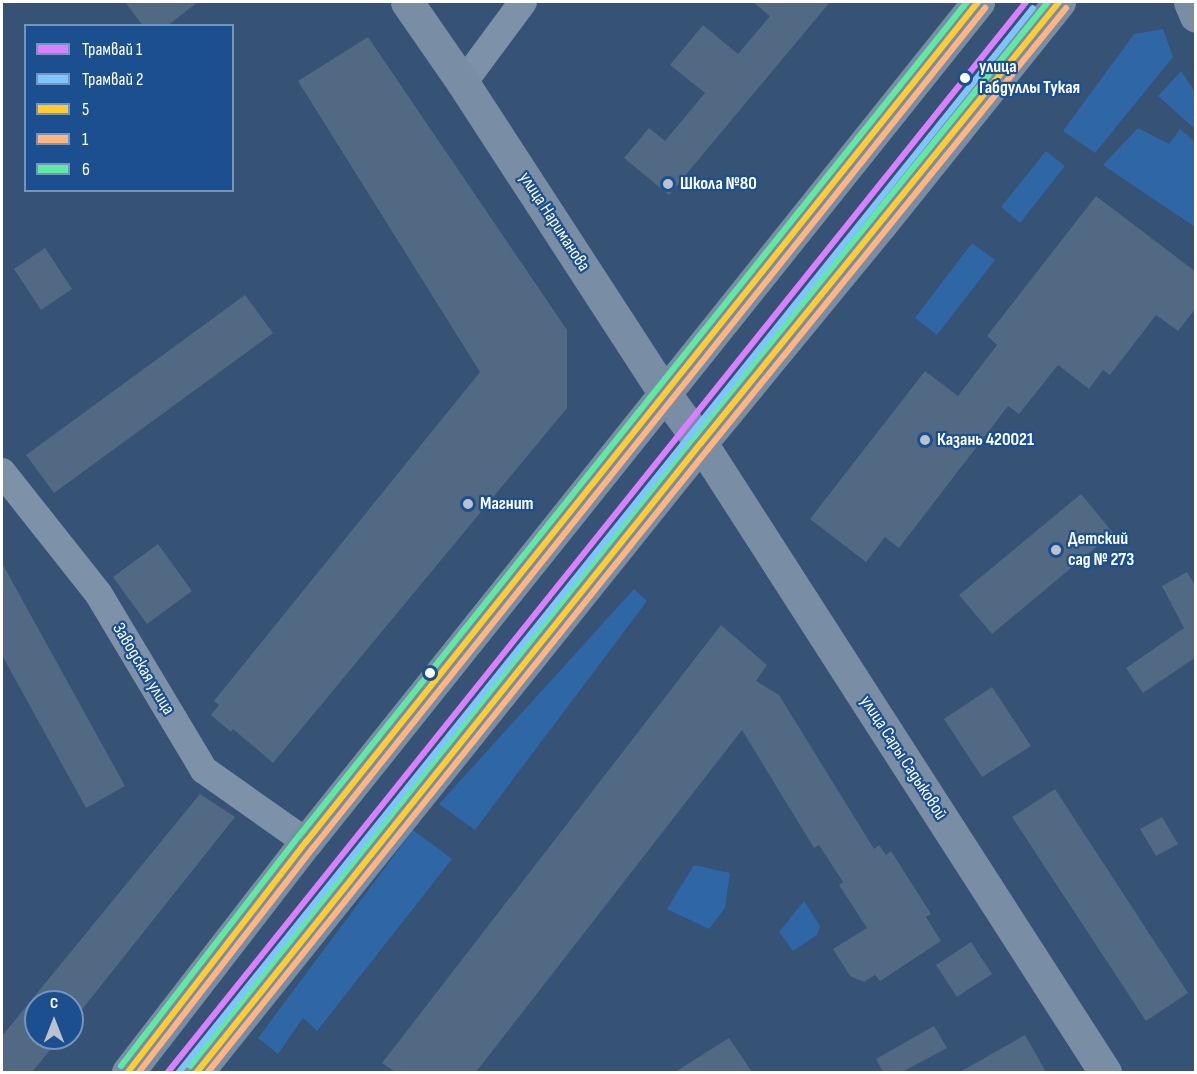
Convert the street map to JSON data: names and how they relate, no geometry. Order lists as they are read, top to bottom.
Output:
{
  "streets": {
    "main road": ["улица Нариманова", "улица Сары Садыковой"],
    "street": ["Заводская улица"]
  },
  "crossings": [
    ["улица Нариманова", "улица Сары Садыковой"]
  ],
  "places": [
    "улица Габдуллы Тукая",
    "Школа №80",
    "Казань 420021",
    "Магнит",
    "Детский сад № 273"
  ],
  "lines": [
    "tram line 1",
    "transit line 5",
    "transit line 6",
    "tram line 2",
    "transit line 1"
  ],
  "legend": [
    "Трамвай 1",
    "Трамвай 2",
    "5",
    "1",
    "6"
  ],
  "north": "top"
}
